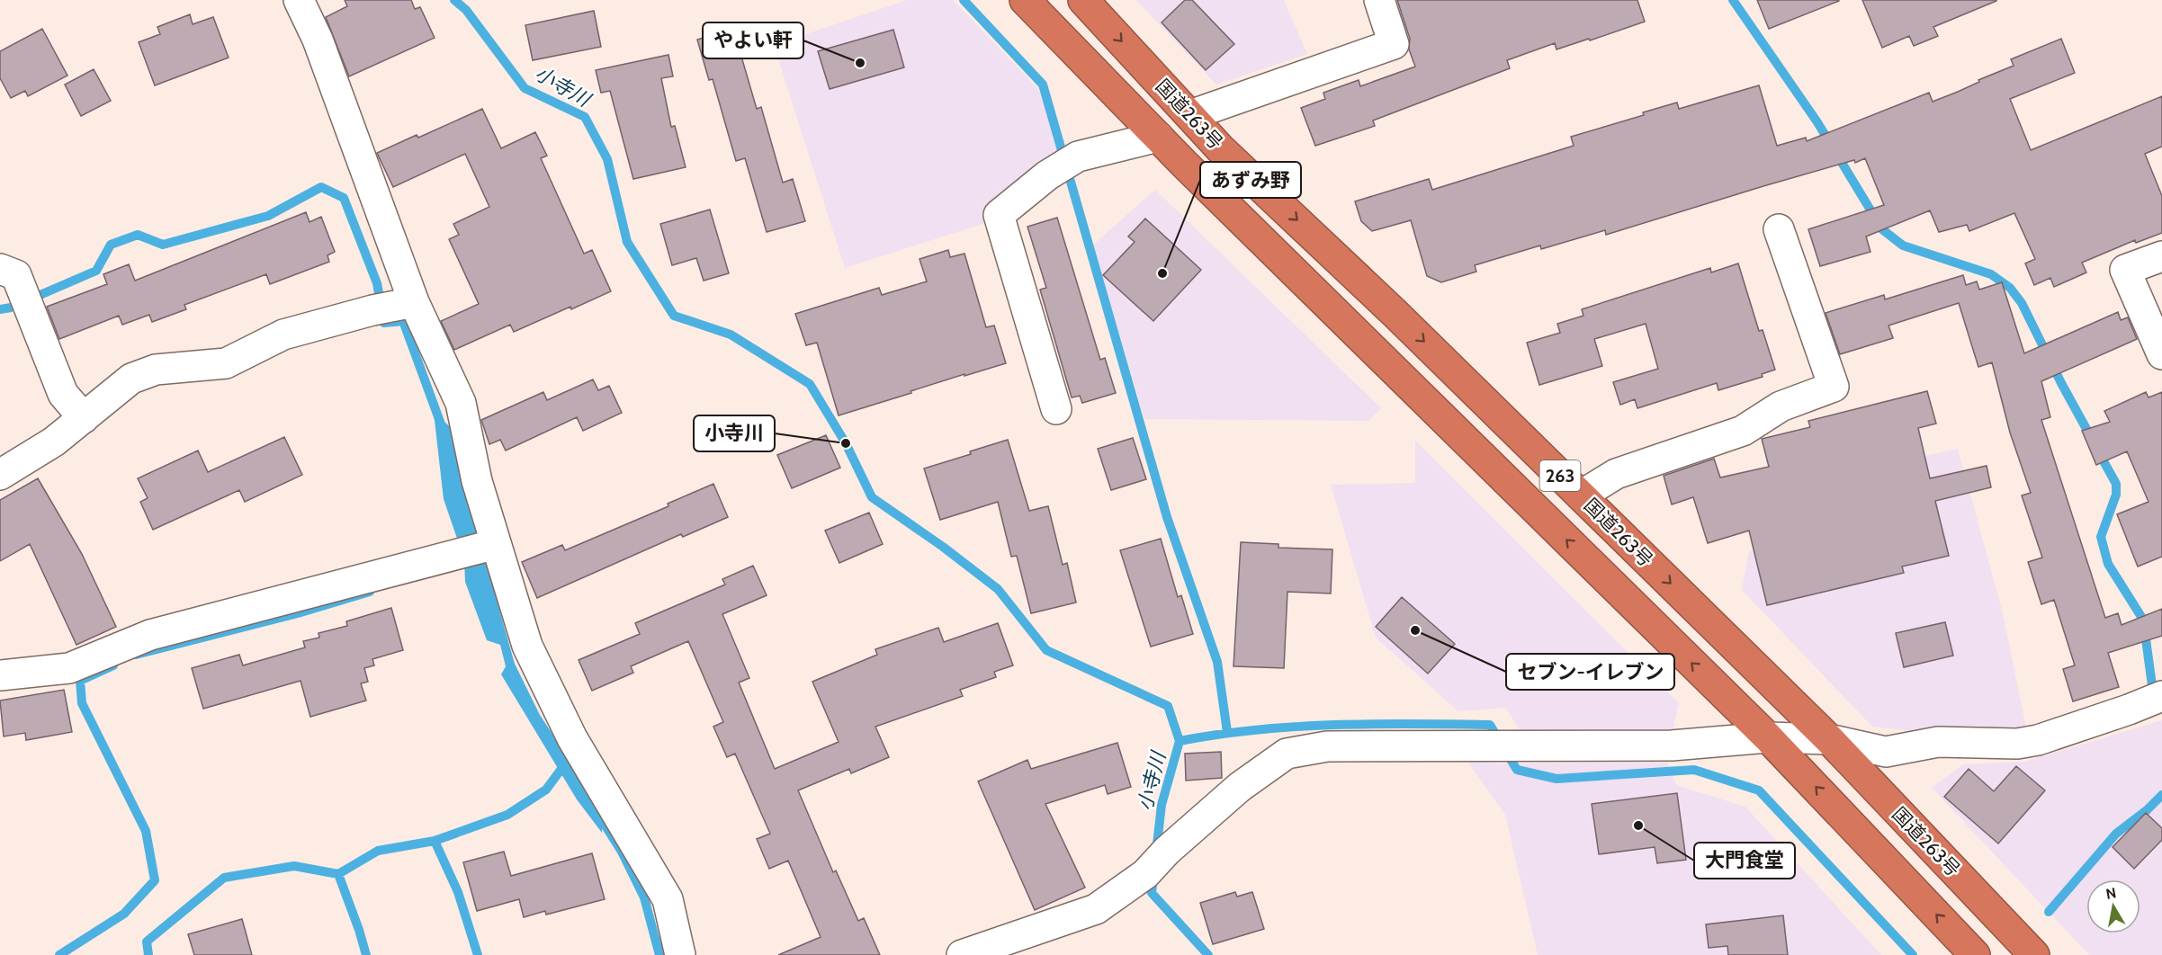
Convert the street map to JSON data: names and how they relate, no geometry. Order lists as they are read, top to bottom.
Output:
{
  "streets": {
    "highway": ["国道263号", "263"]
  },
  "water": ["小寺川"],
  "places": [
    "やよい軒",
    "あずみ野",
    "小寺川",
    "セブン-イレブン",
    "大門食堂"
  ],
  "north": "top"
}
